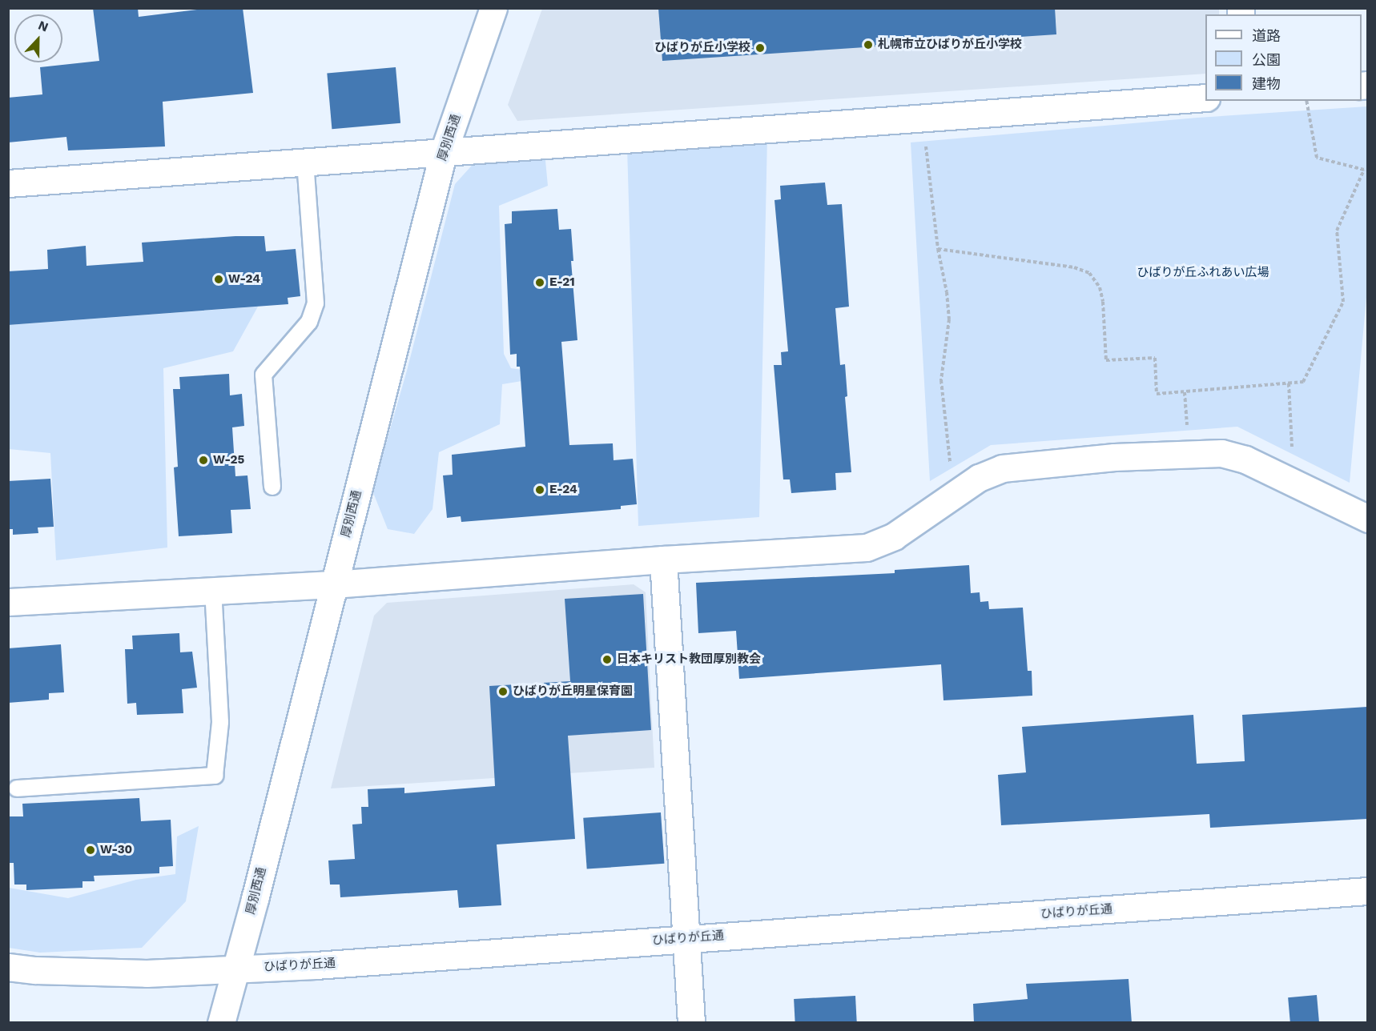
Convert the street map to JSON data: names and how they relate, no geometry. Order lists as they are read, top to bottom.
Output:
{
  "streets": {
    "street": ["厚別西通", "ひばりが丘通"]
  },
  "crossings": [
    ["厚別西通", "ひばりが丘通"]
  ],
  "parks": ["ひばりが丘ふれあい広場"],
  "places": [
    "札幌市立ひばりが丘小学校",
    "ひばりが丘小学校",
    "W-24",
    "E-21",
    "W-25",
    "E-24",
    "日本キリスト教団厚別教会",
    "ひばりが丘明星保育園",
    "W-30"
  ],
  "legend": ["道路", "公園", "建物"],
  "north": "top"
}
